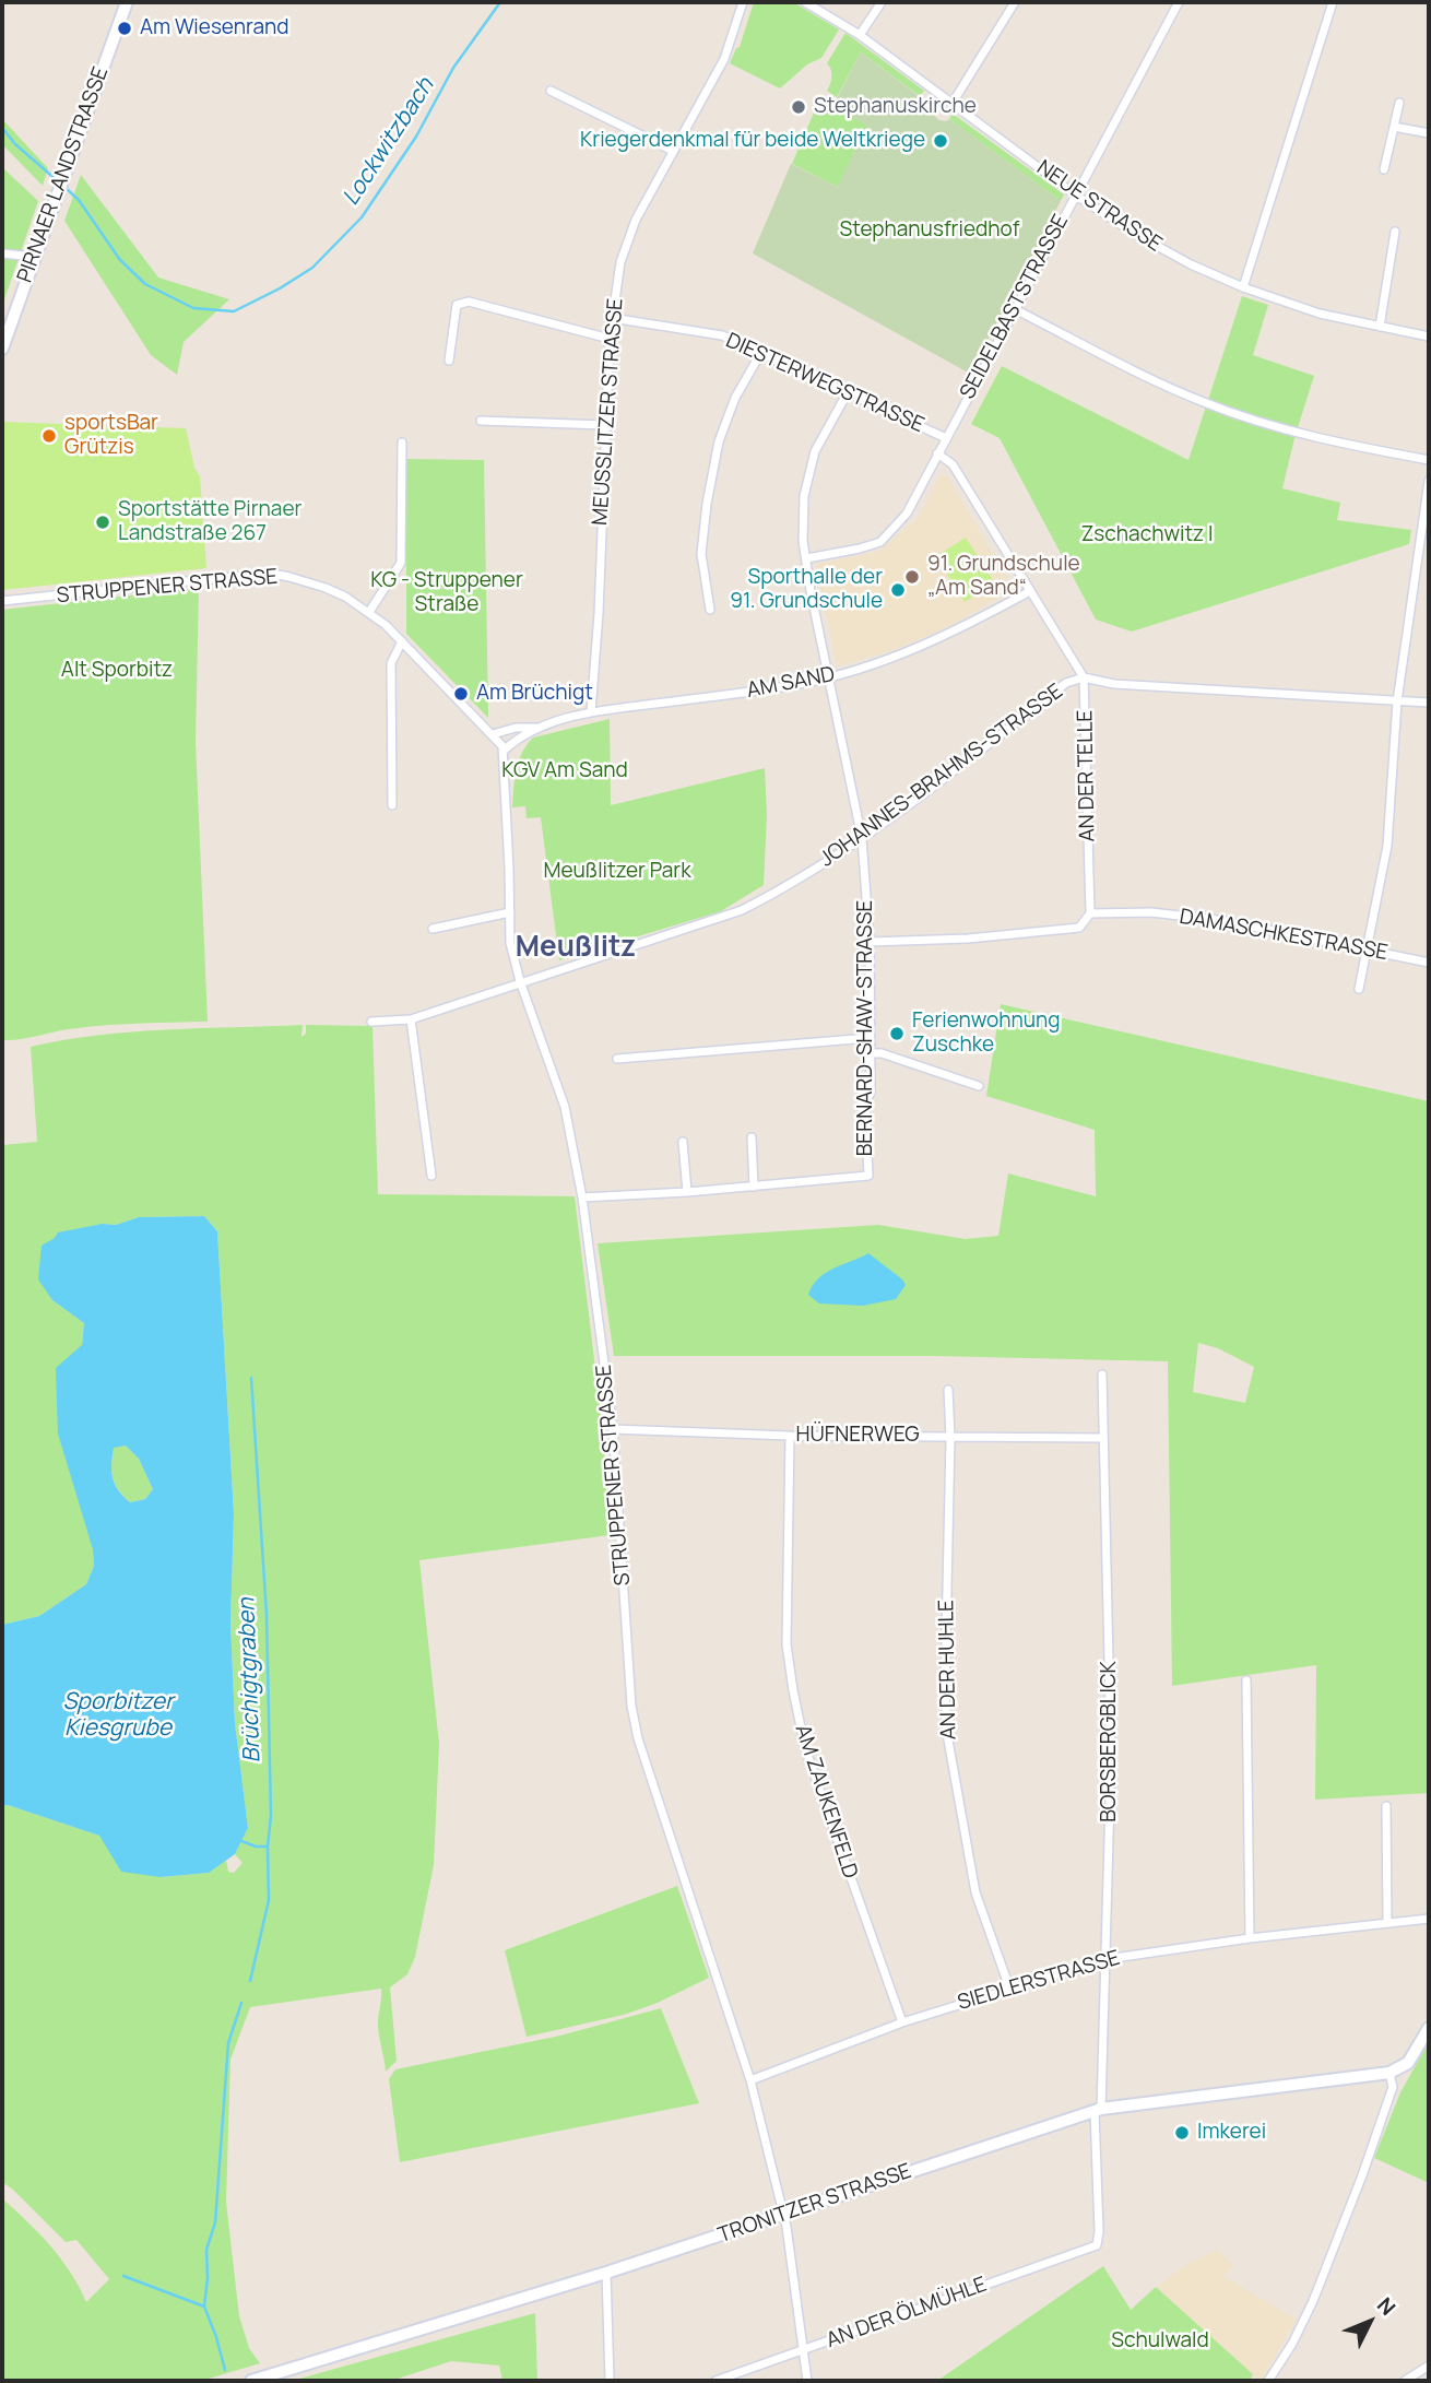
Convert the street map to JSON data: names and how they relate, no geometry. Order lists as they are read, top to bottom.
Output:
{
  "streets": {
    "street": [
      "PIRNAER LANDSTRASSE",
      "NEUE STRASSE",
      "SEIDELBASTSTRASSE",
      "DIESTERWEGSTRASSE",
      "MEUSSLITZER STRASSE",
      "STRUPPENER STRASSE",
      "AM SAND",
      "JOHANNES-BRAHMS-STRASSE",
      "AN DER TELLE",
      "DAMASCHKESTRASSE",
      "BERNARD-SHAW-STRASSE",
      "HÜFNERWEG",
      "AN DER HUHLE",
      "BORSBERGBLICK",
      "AM ZAUKENFELD",
      "SIEDLERSTRASSE",
      "TRONITZER STRASSE",
      "AN DER ÖLMÜHLE"
    ]
  },
  "crossings": [
    ["NEUE STRASSE", "SEIDELBASTSTRASSE"],
    ["SEIDELBASTSTRASSE", "DIESTERWEGSTRASSE"],
    ["SEIDELBASTSTRASSE", "BERNARD-SHAW-STRASSE"],
    ["DIESTERWEGSTRASSE", "MEUSSLITZER STRASSE"],
    ["DIESTERWEGSTRASSE", "BERNARD-SHAW-STRASSE"],
    ["MEUSSLITZER STRASSE", "AM SAND"],
    ["STRUPPENER STRASSE", "AM SAND"],
    ["STRUPPENER STRASSE", "JOHANNES-BRAHMS-STRASSE"],
    ["STRUPPENER STRASSE", "HÜFNERWEG"],
    ["STRUPPENER STRASSE", "SIEDLERSTRASSE"],
    ["STRUPPENER STRASSE", "TRONITZER STRASSE"],
    ["STRUPPENER STRASSE", "AN DER ÖLMÜHLE"],
    ["AM SAND", "BERNARD-SHAW-STRASSE"],
    ["JOHANNES-BRAHMS-STRASSE", "AN DER TELLE"],
    ["JOHANNES-BRAHMS-STRASSE", "BERNARD-SHAW-STRASSE"],
    ["AN DER TELLE", "DAMASCHKESTRASSE"],
    ["DAMASCHKESTRASSE", "BERNARD-SHAW-STRASSE"],
    ["HÜFNERWEG", "AN DER HUHLE"],
    ["HÜFNERWEG", "BORSBERGBLICK"],
    ["HÜFNERWEG", "AM ZAUKENFELD"],
    ["AN DER HUHLE", "SIEDLERSTRASSE"],
    ["BORSBERGBLICK", "SIEDLERSTRASSE"],
    ["BORSBERGBLICK", "TRONITZER STRASSE"],
    ["BORSBERGBLICK", "AN DER ÖLMÜHLE"],
    ["AM ZAUKENFELD", "SIEDLERSTRASSE"]
  ],
  "districts": ["Meußlitz"],
  "water": ["Lockwitzbach", "Brüchigtgraben", "Sporbitzer Kiesgrube"],
  "parks": [
    "Stephanusfriedhof",
    "Zschachwitz I",
    "KG - Struppener Straße",
    "Alt Sporbitz",
    "KGV Am Sand",
    "Meußlitzer Park",
    "Schulwald"
  ],
  "places": [
    "Am Wiesenrand",
    "Stephanuskirche",
    "Kriegerdenkmal für beide Weltkriege",
    "sportsBar Grützis",
    "Sportstätte Pirnaer Landstraße 267",
    "91. Grundschule „Am Sand“",
    "Sporthalle der 91. Grundschule",
    "Am Brüchigt",
    "Ferienwohnung Zuschke",
    "Imkerei"
  ],
  "north": "top right"
}
